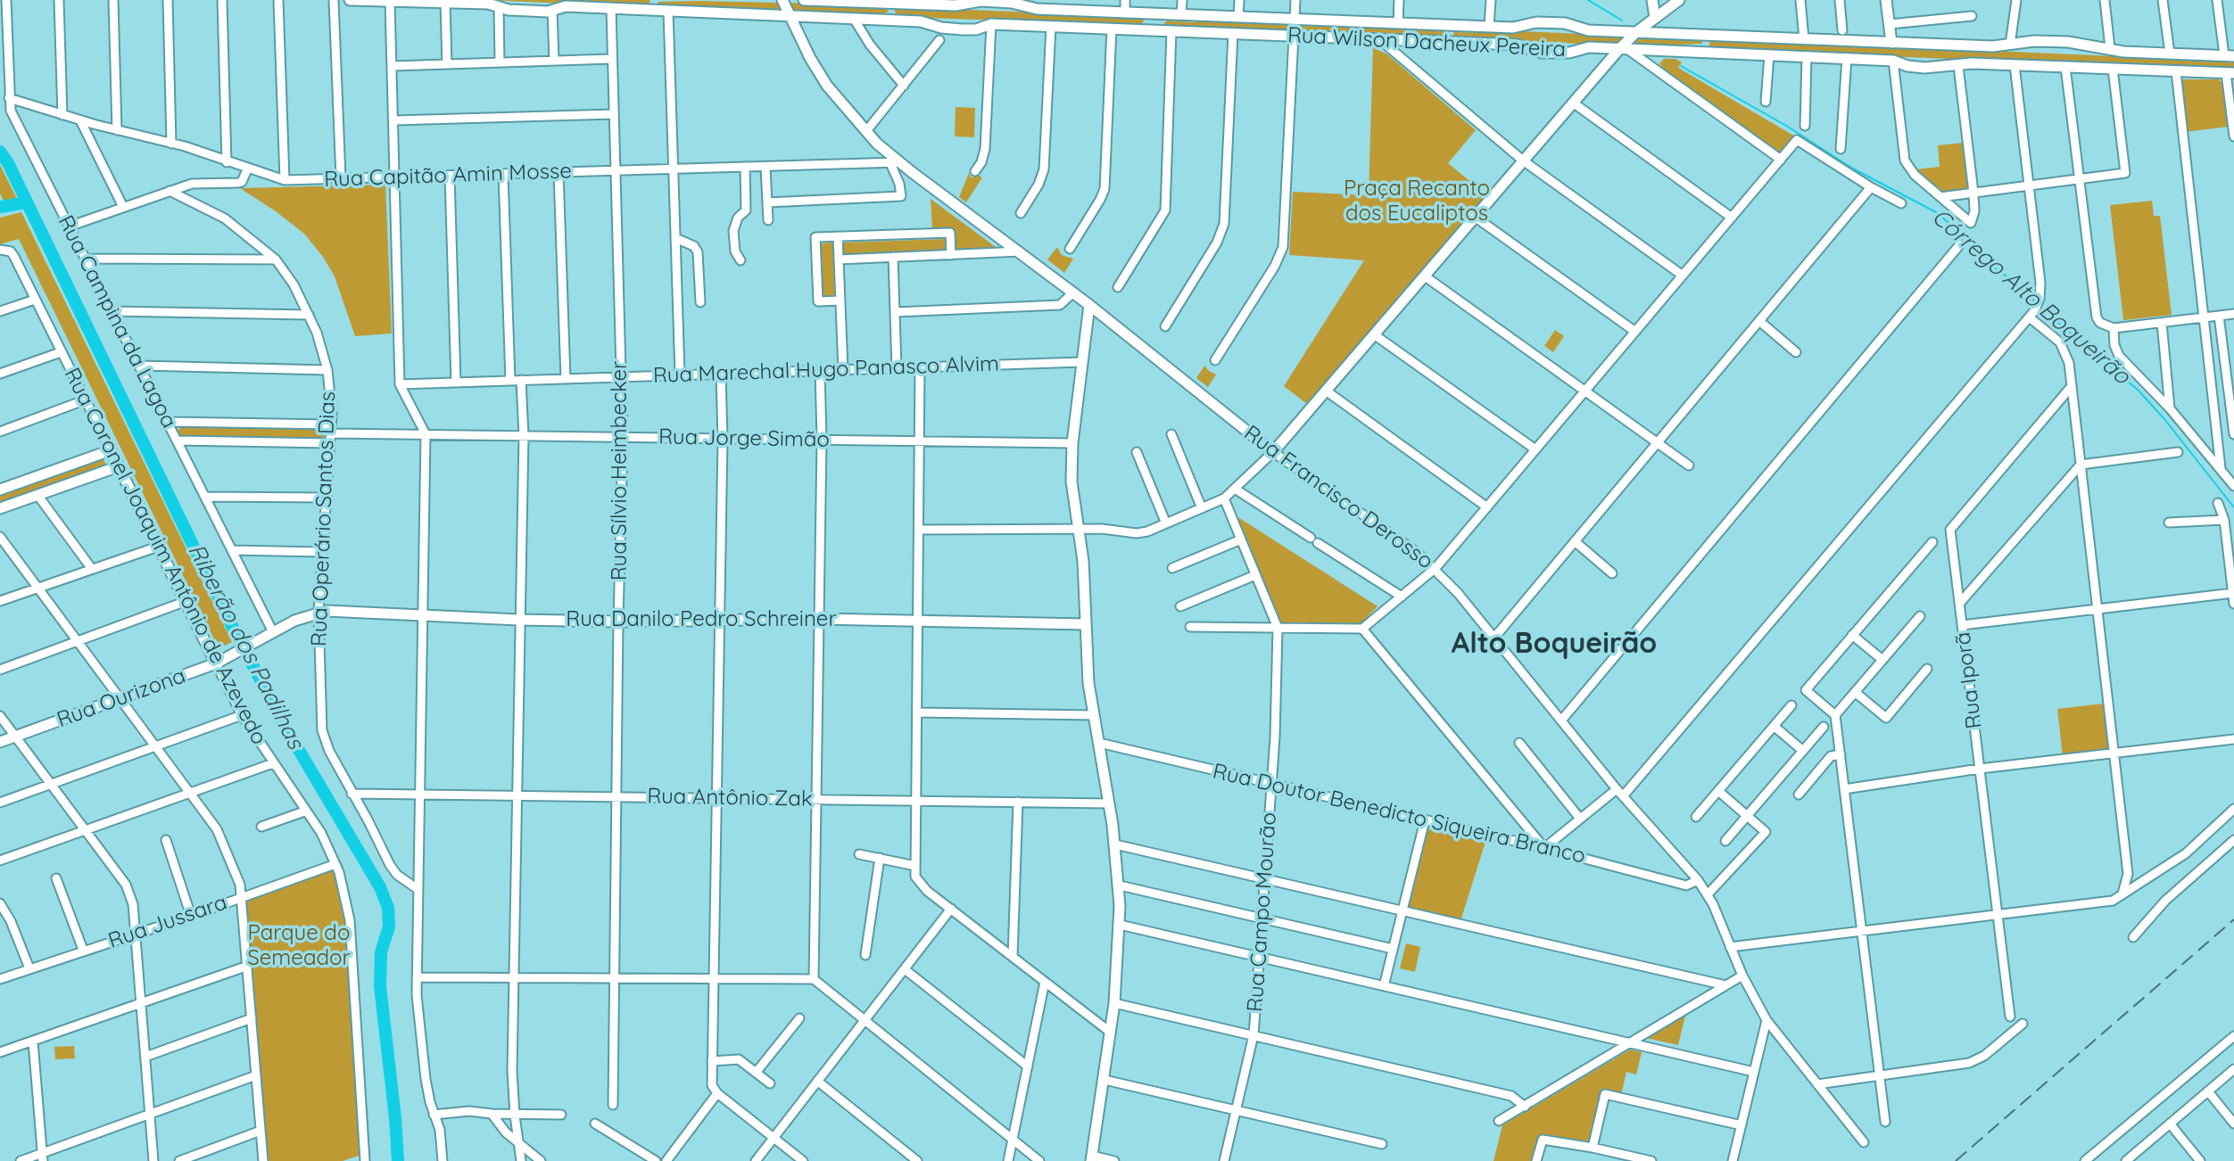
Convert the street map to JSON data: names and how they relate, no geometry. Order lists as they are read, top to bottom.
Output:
{
  "streets": {
    "main road": [
      "Rua Wilson Dacheux Pereira",
      "Rua Francisco Derosso",
      "Rua Coronel Joaquim Antônio de Azevedo",
      "Rua Danilo Pedro Schreiner",
      "Rua Ourizona"
    ],
    "street": [
      "Rua Capitão Amin Mosse",
      "Rua Campina da Lagoa",
      "Rua Marechal Hugo Panasco Alvim",
      "Rua Jorge Simão",
      "Rua Sílvio Heimbecker",
      "Rua Operário Santos Dias",
      "Rua Iporã",
      "Rua Antônio Zak",
      "Rua Doutor Benedicto Siqueira Branco",
      "Rua Campo Mourão",
      "Rua Jussara"
    ]
  },
  "crossings": [
    ["Rua Wilson Dacheux Pereira", "Rua Sílvio Heimbecker"],
    ["Rua Wilson Dacheux Pereira", "Rua Francisco Derosso"],
    ["Rua Capitão Amin Mosse", "Rua Campina da Lagoa"],
    ["Rua Capitão Amin Mosse", "Rua Sílvio Heimbecker"],
    ["Rua Capitão Amin Mosse", "Rua Francisco Derosso"],
    ["Rua Campina da Lagoa", "Rua Jorge Simão"],
    ["Rua Campina da Lagoa", "Rua Ourizona"],
    ["Rua Marechal Hugo Panasco Alvim", "Rua Sílvio Heimbecker"],
    ["Rua Jorge Simão", "Rua Sílvio Heimbecker"],
    ["Rua Jorge Simão", "Rua Operário Santos Dias"],
    ["Rua Sílvio Heimbecker", "Rua Danilo Pedro Schreiner"],
    ["Rua Sílvio Heimbecker", "Rua Antônio Zak"],
    ["Rua Francisco Derosso", "Rua Doutor Benedicto Siqueira Branco"],
    ["Rua Operário Santos Dias", "Rua Danilo Pedro Schreiner"],
    ["Rua Operário Santos Dias", "Rua Ourizona"],
    ["Rua Operário Santos Dias", "Rua Antônio Zak"],
    ["Rua Coronel Joaquim Antônio de Azevedo", "Rua Ourizona"],
    ["Rua Coronel Joaquim Antônio de Azevedo", "Rua Jussara"],
    ["Rua Danilo Pedro Schreiner", "Rua Ourizona"],
    ["Rua Doutor Benedicto Siqueira Branco", "Rua Campo Mourão"]
  ],
  "districts": ["Alto Boqueirão"],
  "water": ["Córrego Alto Boqueirão", "Riberão dos Padilhas"],
  "parks": ["Praça Recanto dos Eucaliptos", "Parque do Semeador"]
}
